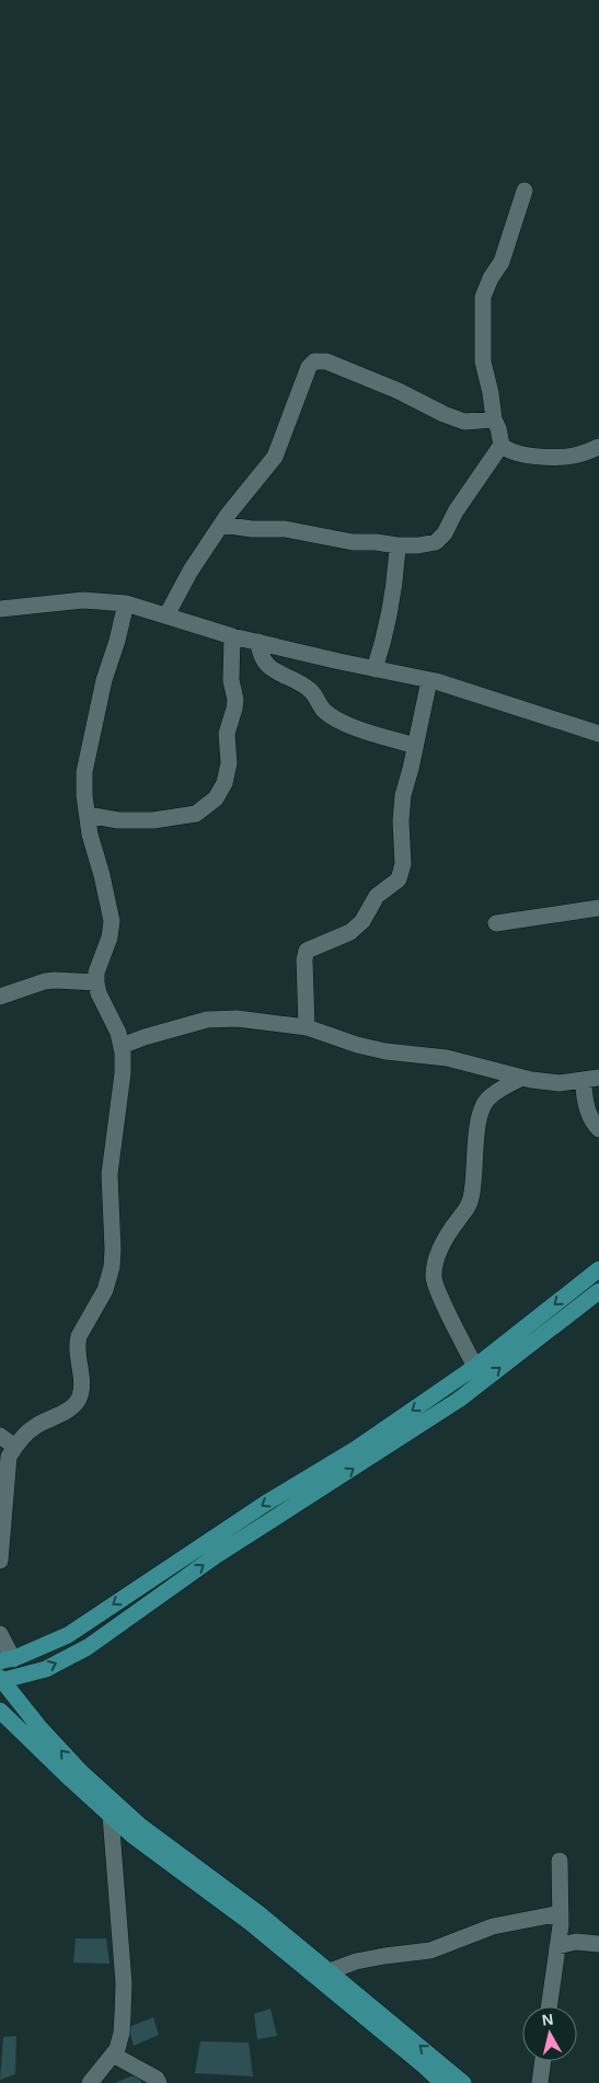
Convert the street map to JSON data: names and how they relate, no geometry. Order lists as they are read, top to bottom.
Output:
{
  "north": "top"
}
